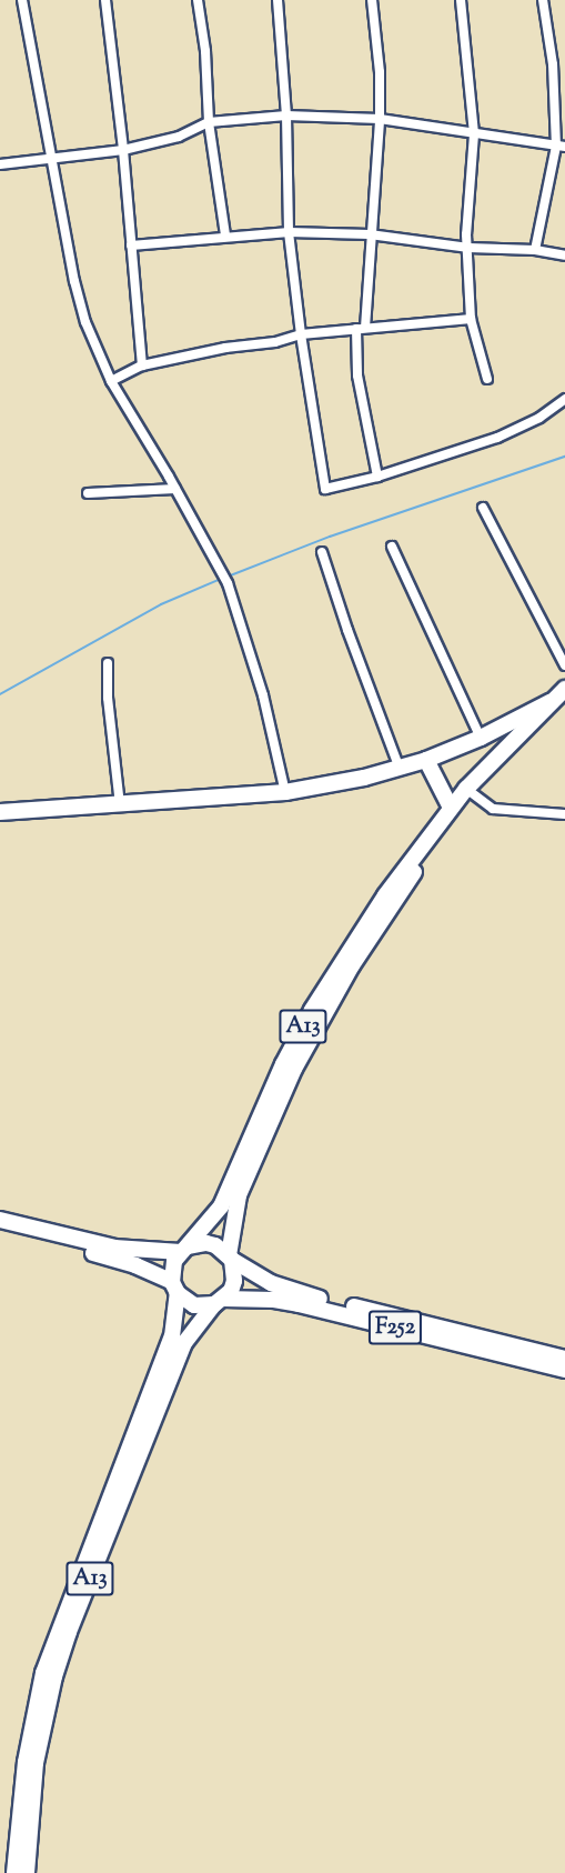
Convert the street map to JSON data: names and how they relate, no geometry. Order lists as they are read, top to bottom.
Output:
{
  "streets": {
    "main road": ["A13", "F252"]
  },
  "crossings": [
    ["A13", "F252"]
  ]
}
